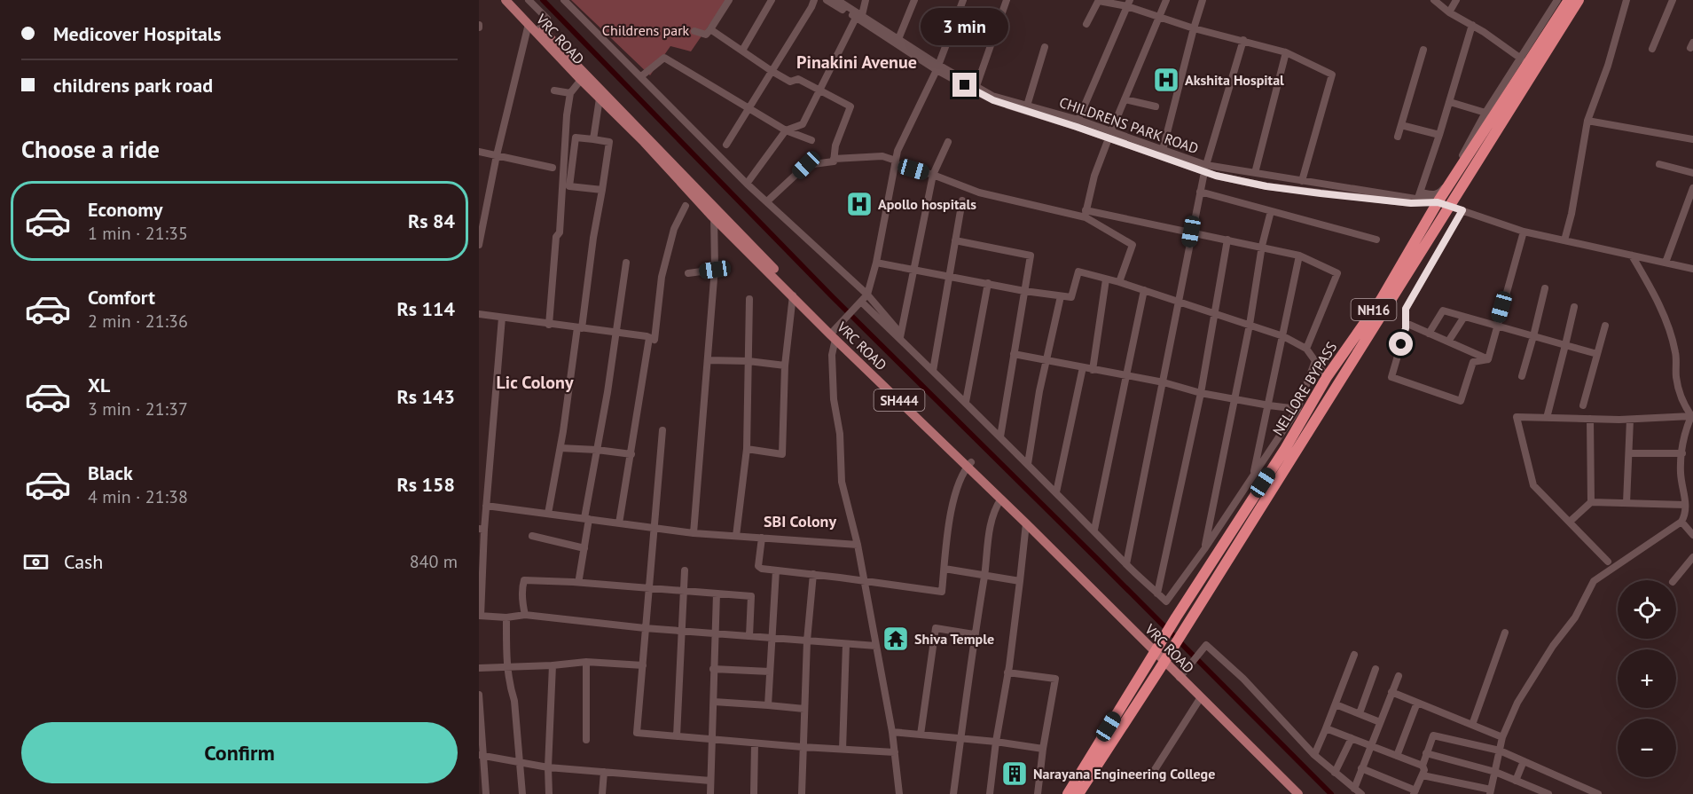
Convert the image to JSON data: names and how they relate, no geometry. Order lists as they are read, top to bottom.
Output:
{
  "streets": {
    "highway": ["NH16", "NELLORE BYPASS"],
    "main road": ["VRC ROAD", "SH444"],
    "street": ["CHILDRENS PARK ROAD"]
  },
  "crossings": [
    ["VRC ROAD", "SH444"],
    ["CHILDRENS PARK ROAD", "NELLORE BYPASS"]
  ],
  "districts": ["Pinakini Avenue", "Lic Colony", "SBI Colony"],
  "parks": ["Childrens park"],
  "places": {
    "hospital": ["Akshita Hospital", "Apollo hospitals"],
    "temple": ["Shiva Temple"],
    "building": ["Narayana Engineering College"]
  },
  "page": {
    "banner": ["Medicover Hospitals", "childrens park road"],
    "bubble": "3 min",
    "heading": "Choose a ride",
    "list": [
      {
        "name": "Economy",
        "note": "1 min · 21:35",
        "value": "Rs 84"
      },
      {
        "name": "Comfort",
        "note": "2 min · 21:36",
        "value": "Rs 114"
      },
      {
        "name": "XL",
        "note": "3 min · 21:37",
        "value": "Rs 143"
      },
      {
        "name": "Black",
        "note": "4 min · 21:38",
        "value": "Rs 158"
      }
    ],
    "pay": ["Cash", "840 m"],
    "map_buttons": ["+", "−"],
    "buttons": "Confirm"
  }
}
